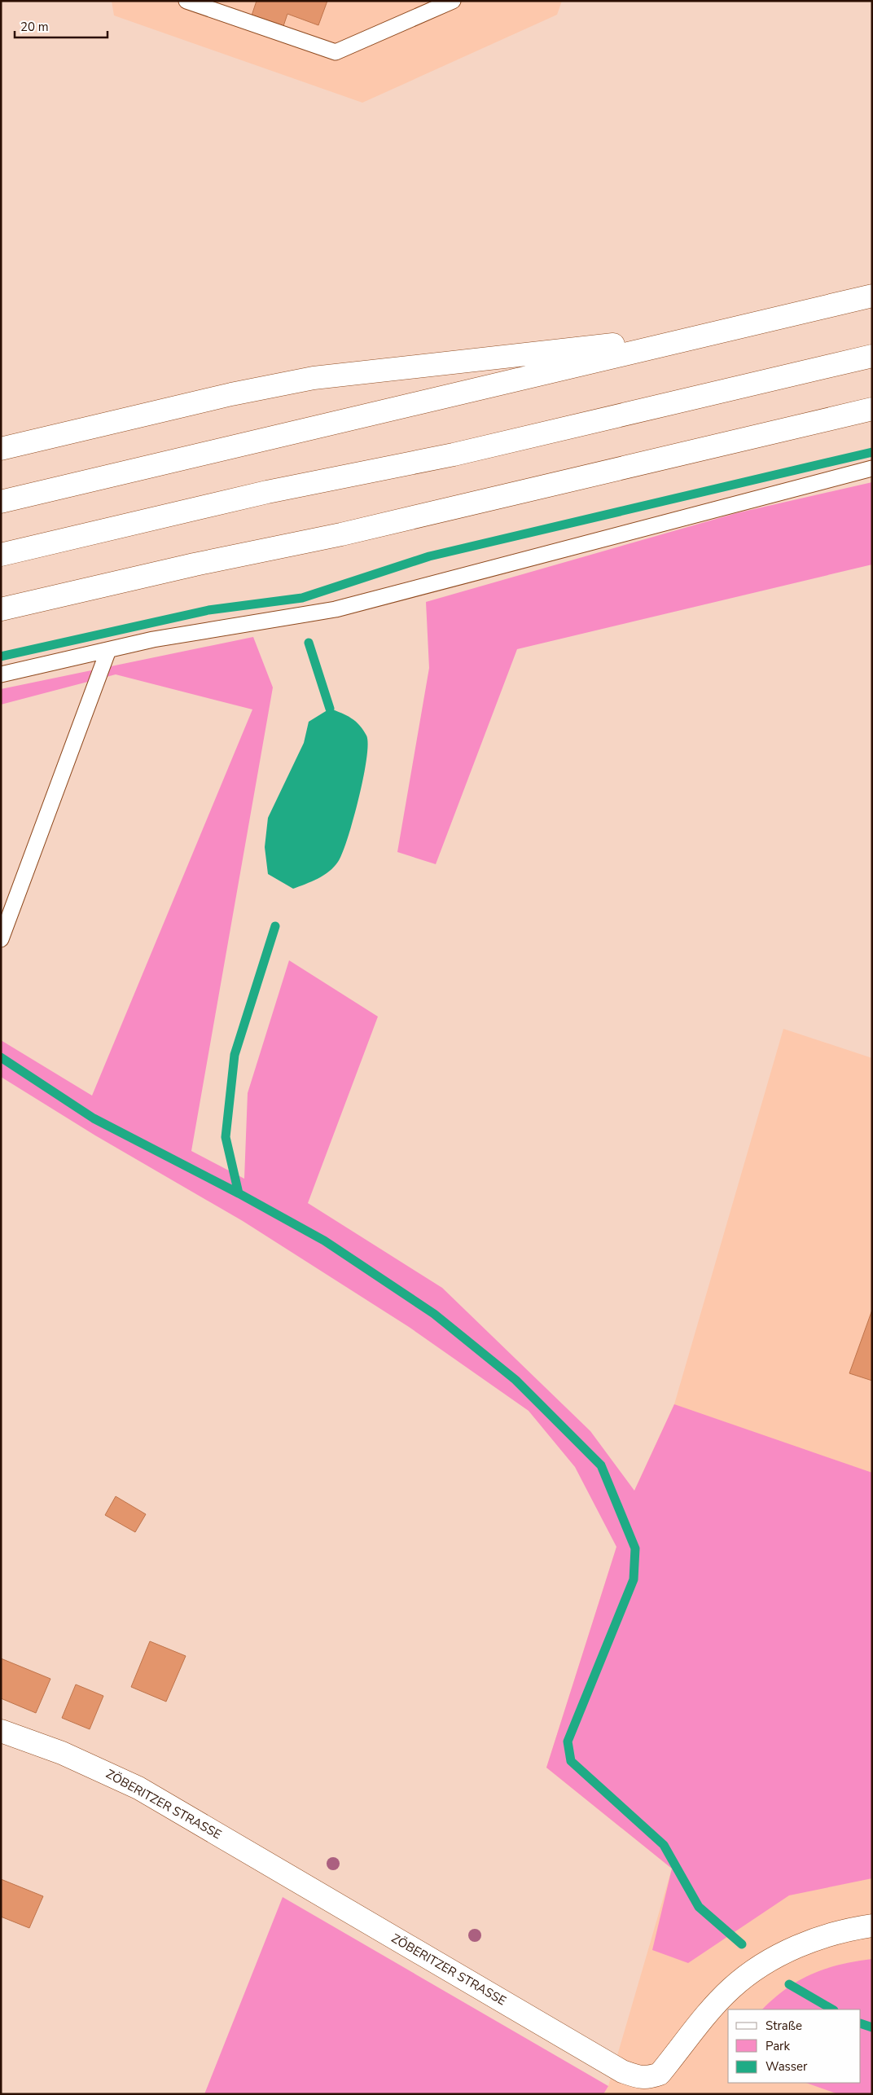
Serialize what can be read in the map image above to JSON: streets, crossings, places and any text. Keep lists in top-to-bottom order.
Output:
{
  "streets": {
    "main road": ["ZÖBERITZER STRASSE"]
  },
  "legend": ["Straße", "Park", "Wasser"],
  "scale_bar": "20 m"
}
